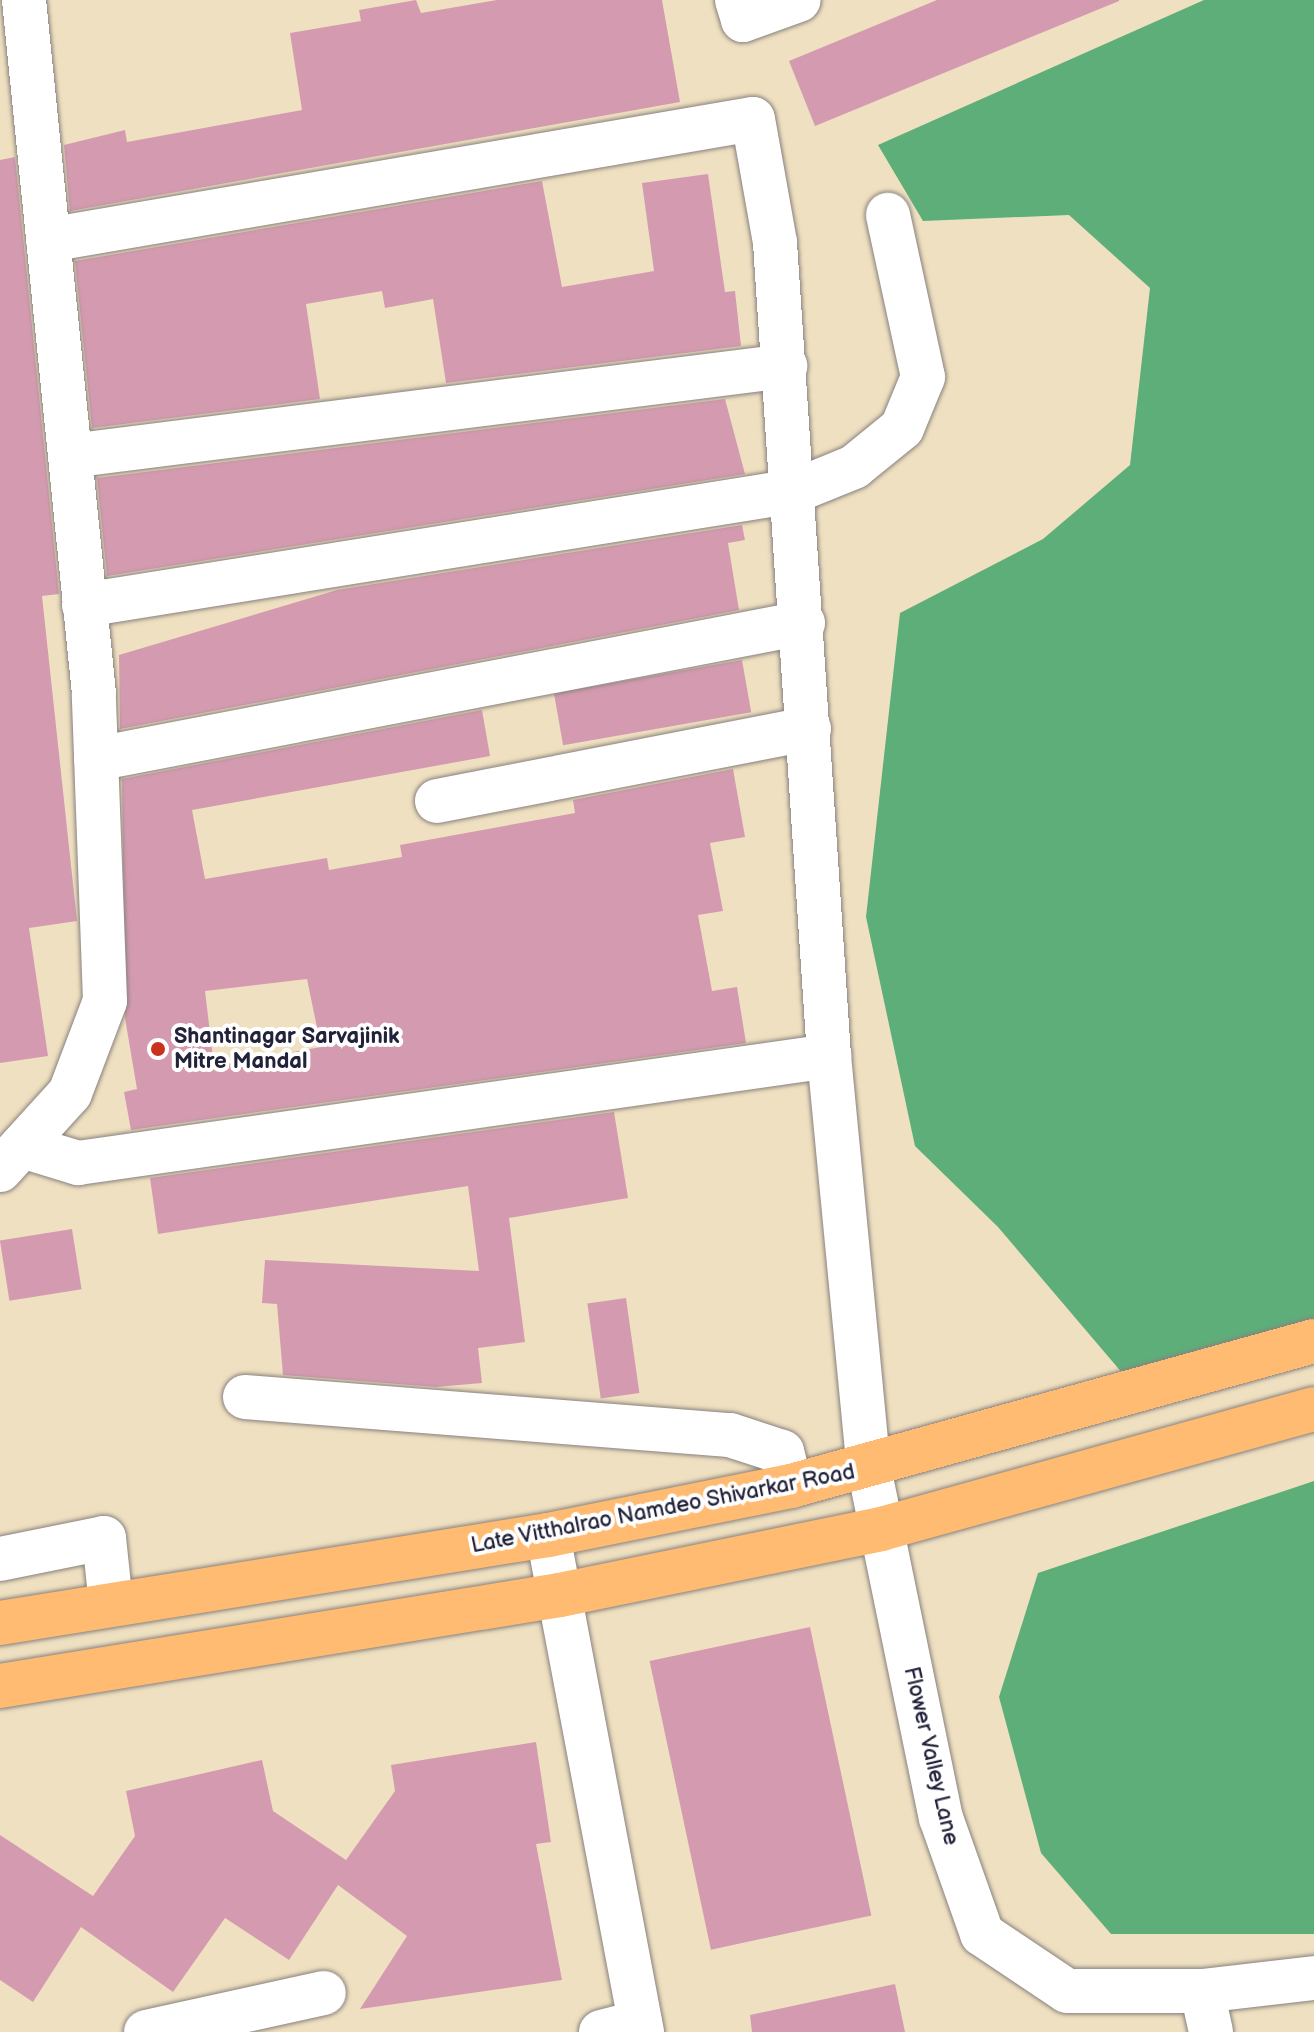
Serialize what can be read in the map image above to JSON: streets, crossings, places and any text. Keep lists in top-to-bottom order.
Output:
{
  "streets": {
    "main road": ["Late Vitthalrao Namdeo Shivarkar Road"],
    "street": ["Flower Valley Lane"]
  },
  "crossings": [
    ["Late Vitthalrao Namdeo Shivarkar Road", "Flower Valley Lane"]
  ],
  "places": ["Shantinagar Sarvajinik Mitre Mandal"]
}
